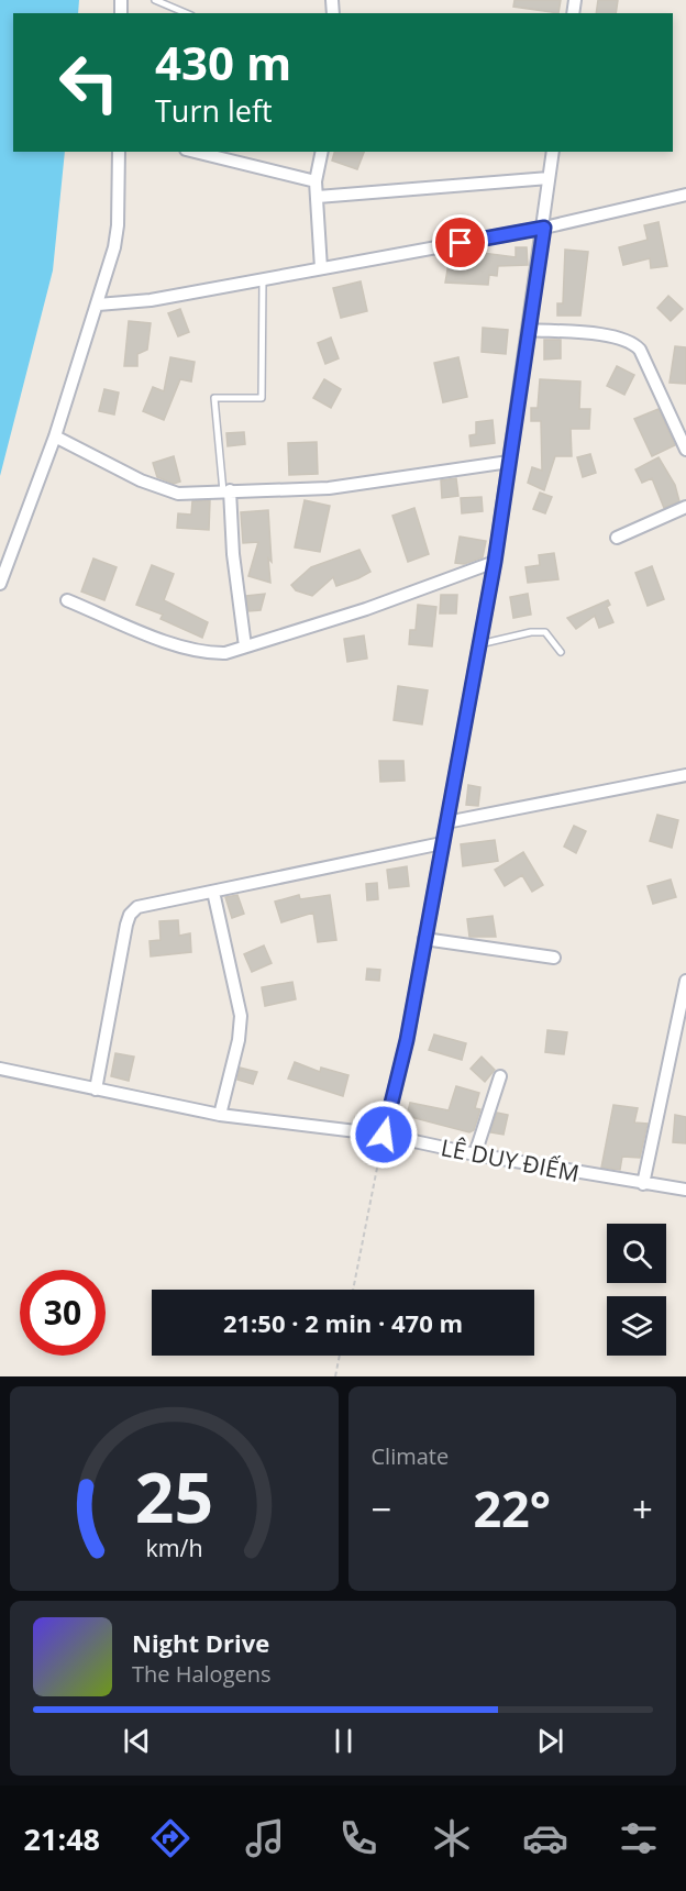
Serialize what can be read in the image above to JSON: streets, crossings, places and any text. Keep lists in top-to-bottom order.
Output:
{
  "streets": {
    "street": ["LÊ DUY ĐIẾM"]
  },
  "page": {
    "turn": ["430 m", "Turn left"],
    "limit": "30",
    "trip": "21:50 · 2 min · 470 m",
    "tile": "Climate",
    "heat": ["−", "22°", "+"],
    "song": ["Night Drive", "The Halogens"],
    "tabs": "21:48",
    "gauge": ["25", "km/h"]
  }
}
